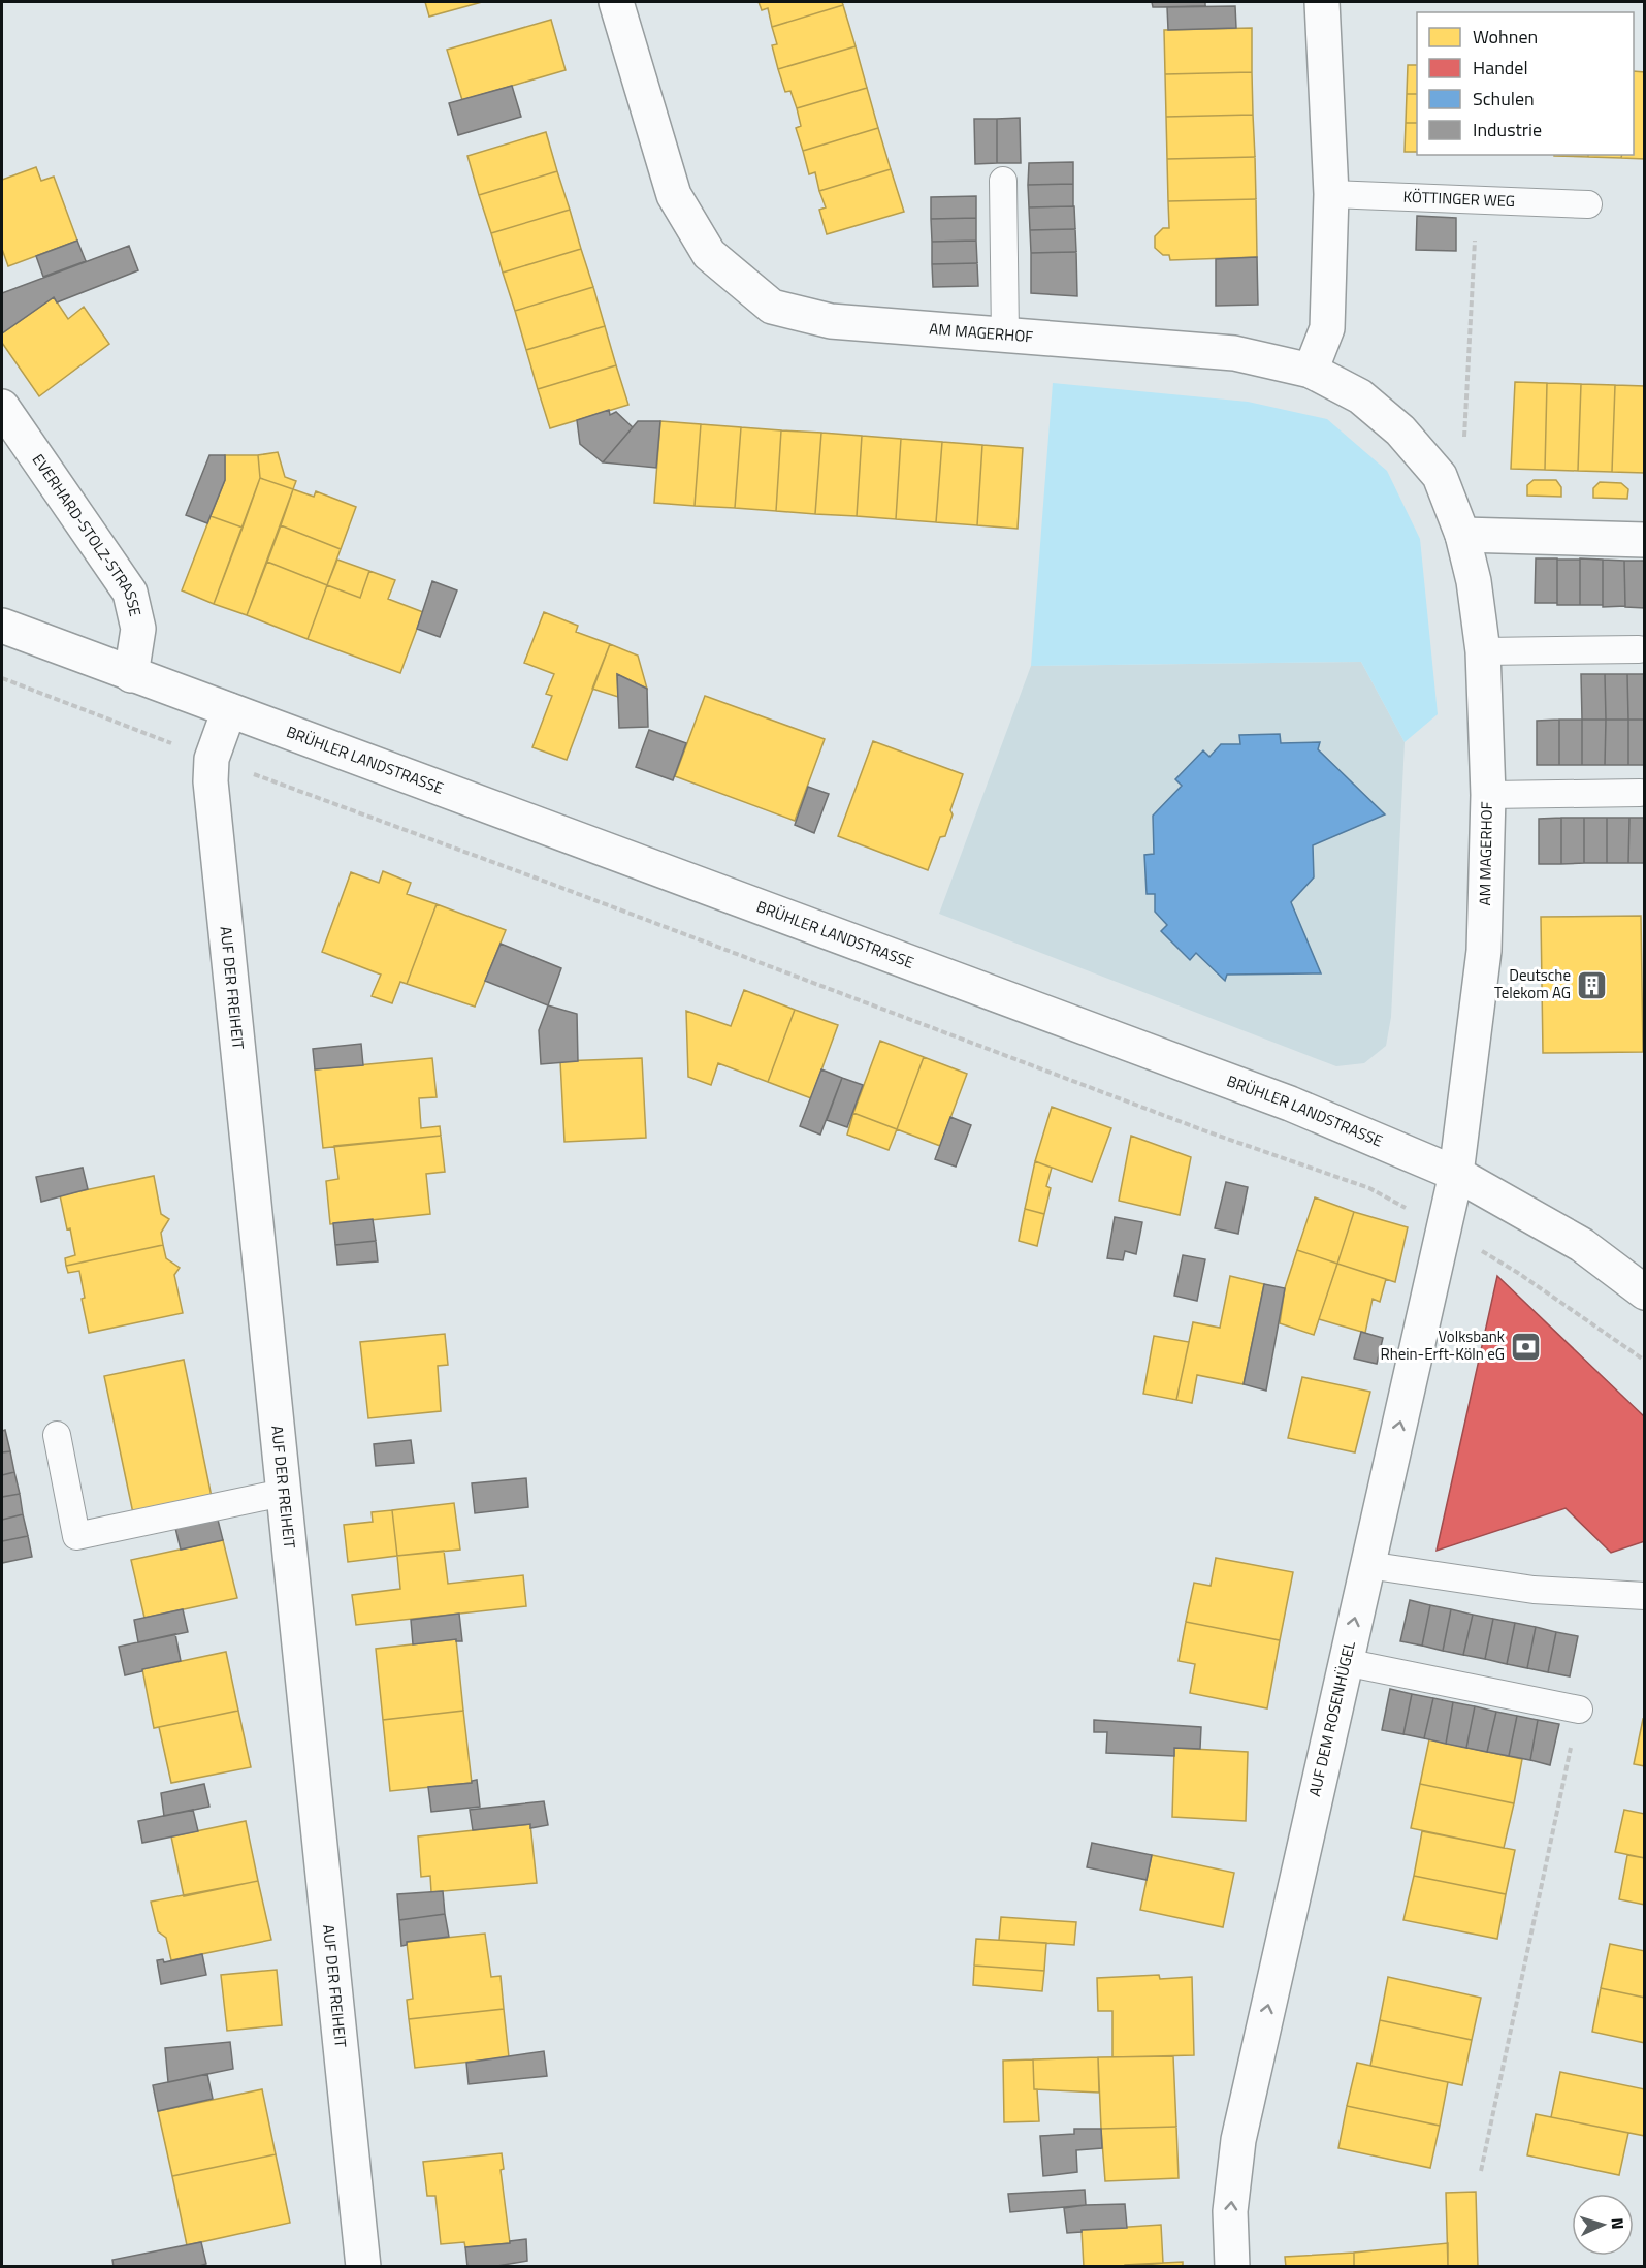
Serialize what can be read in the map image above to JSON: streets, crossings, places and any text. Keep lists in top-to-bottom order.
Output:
{
  "streets": {
    "street": [
      "AM MAGERHOF",
      "EVERHARD-STOLZ-STRASSE",
      "BRÜHLER LANDSTRASSE",
      "AUF DER FREIHEIT",
      "AUF DEM ROSENHÜGEL"
    ],
    "lane": ["KÖTTINGER WEG"]
  },
  "crossings": [
    ["AM MAGERHOF", "BRÜHLER LANDSTRASSE"],
    ["AM MAGERHOF", "AUF DEM ROSENHÜGEL"],
    ["EVERHARD-STOLZ-STRASSE", "BRÜHLER LANDSTRASSE"],
    ["BRÜHLER LANDSTRASSE", "AUF DER FREIHEIT"],
    ["BRÜHLER LANDSTRASSE", "AUF DEM ROSENHÜGEL"]
  ],
  "one_way": ["AUF DEM ROSENHÜGEL"],
  "places": {
    "building": ["Deutsche Telekom AG"],
    "bank": ["Volksbank Rhein-Erft-Köln eG"]
  },
  "legend": [
    "Wohnen",
    "Handel",
    "Schulen",
    "Industrie"
  ],
  "north": "right"
}
